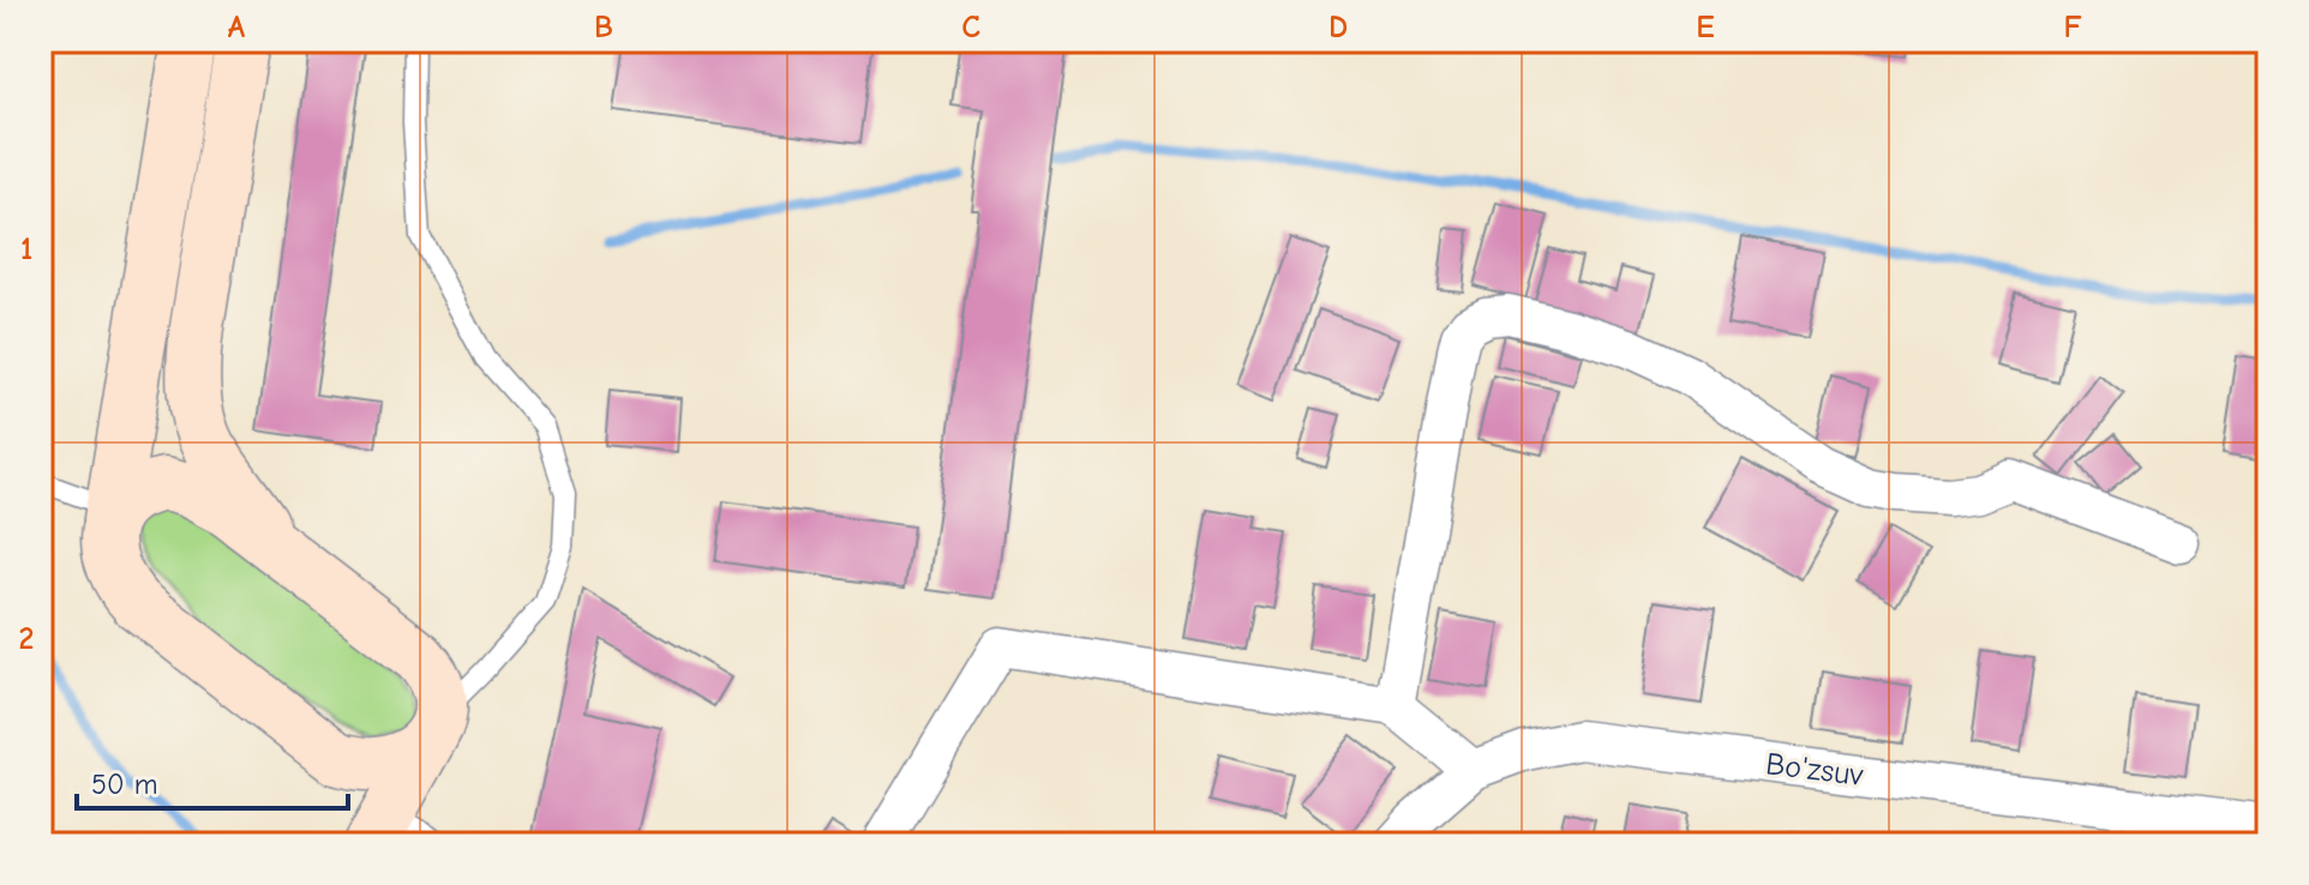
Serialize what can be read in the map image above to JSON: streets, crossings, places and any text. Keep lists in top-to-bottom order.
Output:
{
  "streets": {
    "street": ["Bo'zsuv"]
  },
  "scale_bar": "50 m",
  "grid": {
    "columns": [
      "A",
      "B",
      "C",
      "D",
      "E",
      "F"
    ],
    "rows": ["1", "2"]
  }
}
